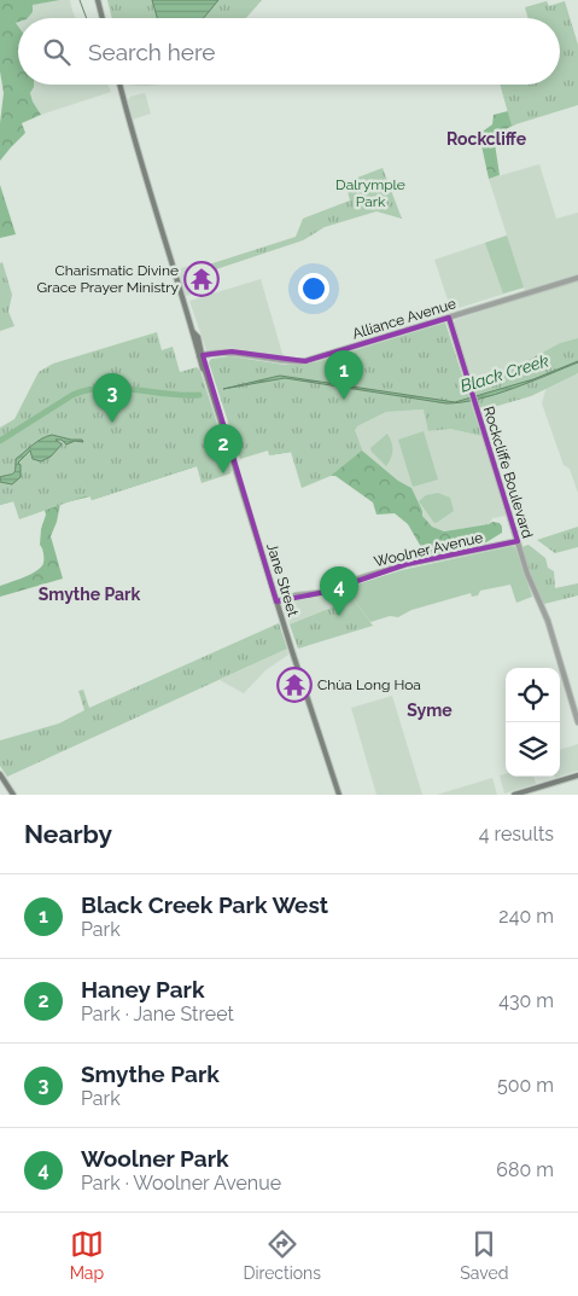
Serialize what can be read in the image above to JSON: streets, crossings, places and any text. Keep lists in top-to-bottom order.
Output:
{
  "streets": {
    "main road": ["Jane Street"],
    "street": ["Alliance Avenue", "Rockcliffe Boulevard", "Woolner Avenue"]
  },
  "crossings": [
    ["Alliance Avenue", "Rockcliffe Boulevard"],
    ["Alliance Avenue", "Jane Street"],
    ["Rockcliffe Boulevard", "Woolner Avenue"],
    ["Woolner Avenue", "Jane Street"]
  ],
  "districts": ["Rockcliffe", "Smythe Park", "Syme"],
  "water": ["Black Creek"],
  "parks": ["Dalrymple Park"],
  "places": {
    "temple": ["Charismatic Divine Grace Prayer Ministry", "Chùa Long Hoa"]
  },
  "page": {
    "search": "Search here",
    "pins": [
      "1",
      "3",
      "2",
      "4"
    ],
    "heading": ["Nearby", "4 results"],
    "list": [
      {
        "mark": "1",
        "name": "Black Creek Park West",
        "note": "Park",
        "value": "240 m"
      },
      {
        "mark": "2",
        "name": "Haney Park",
        "note": "Park · Jane Street",
        "value": "430 m"
      },
      {
        "mark": "3",
        "name": "Smythe Park",
        "note": "Park",
        "value": "500 m"
      },
      {
        "mark": "4",
        "name": "Woolner Park",
        "note": "Park · Woolner Avenue",
        "value": "680 m"
      }
    ],
    "nav": ["Map", "Directions", "Saved"]
  }
}
